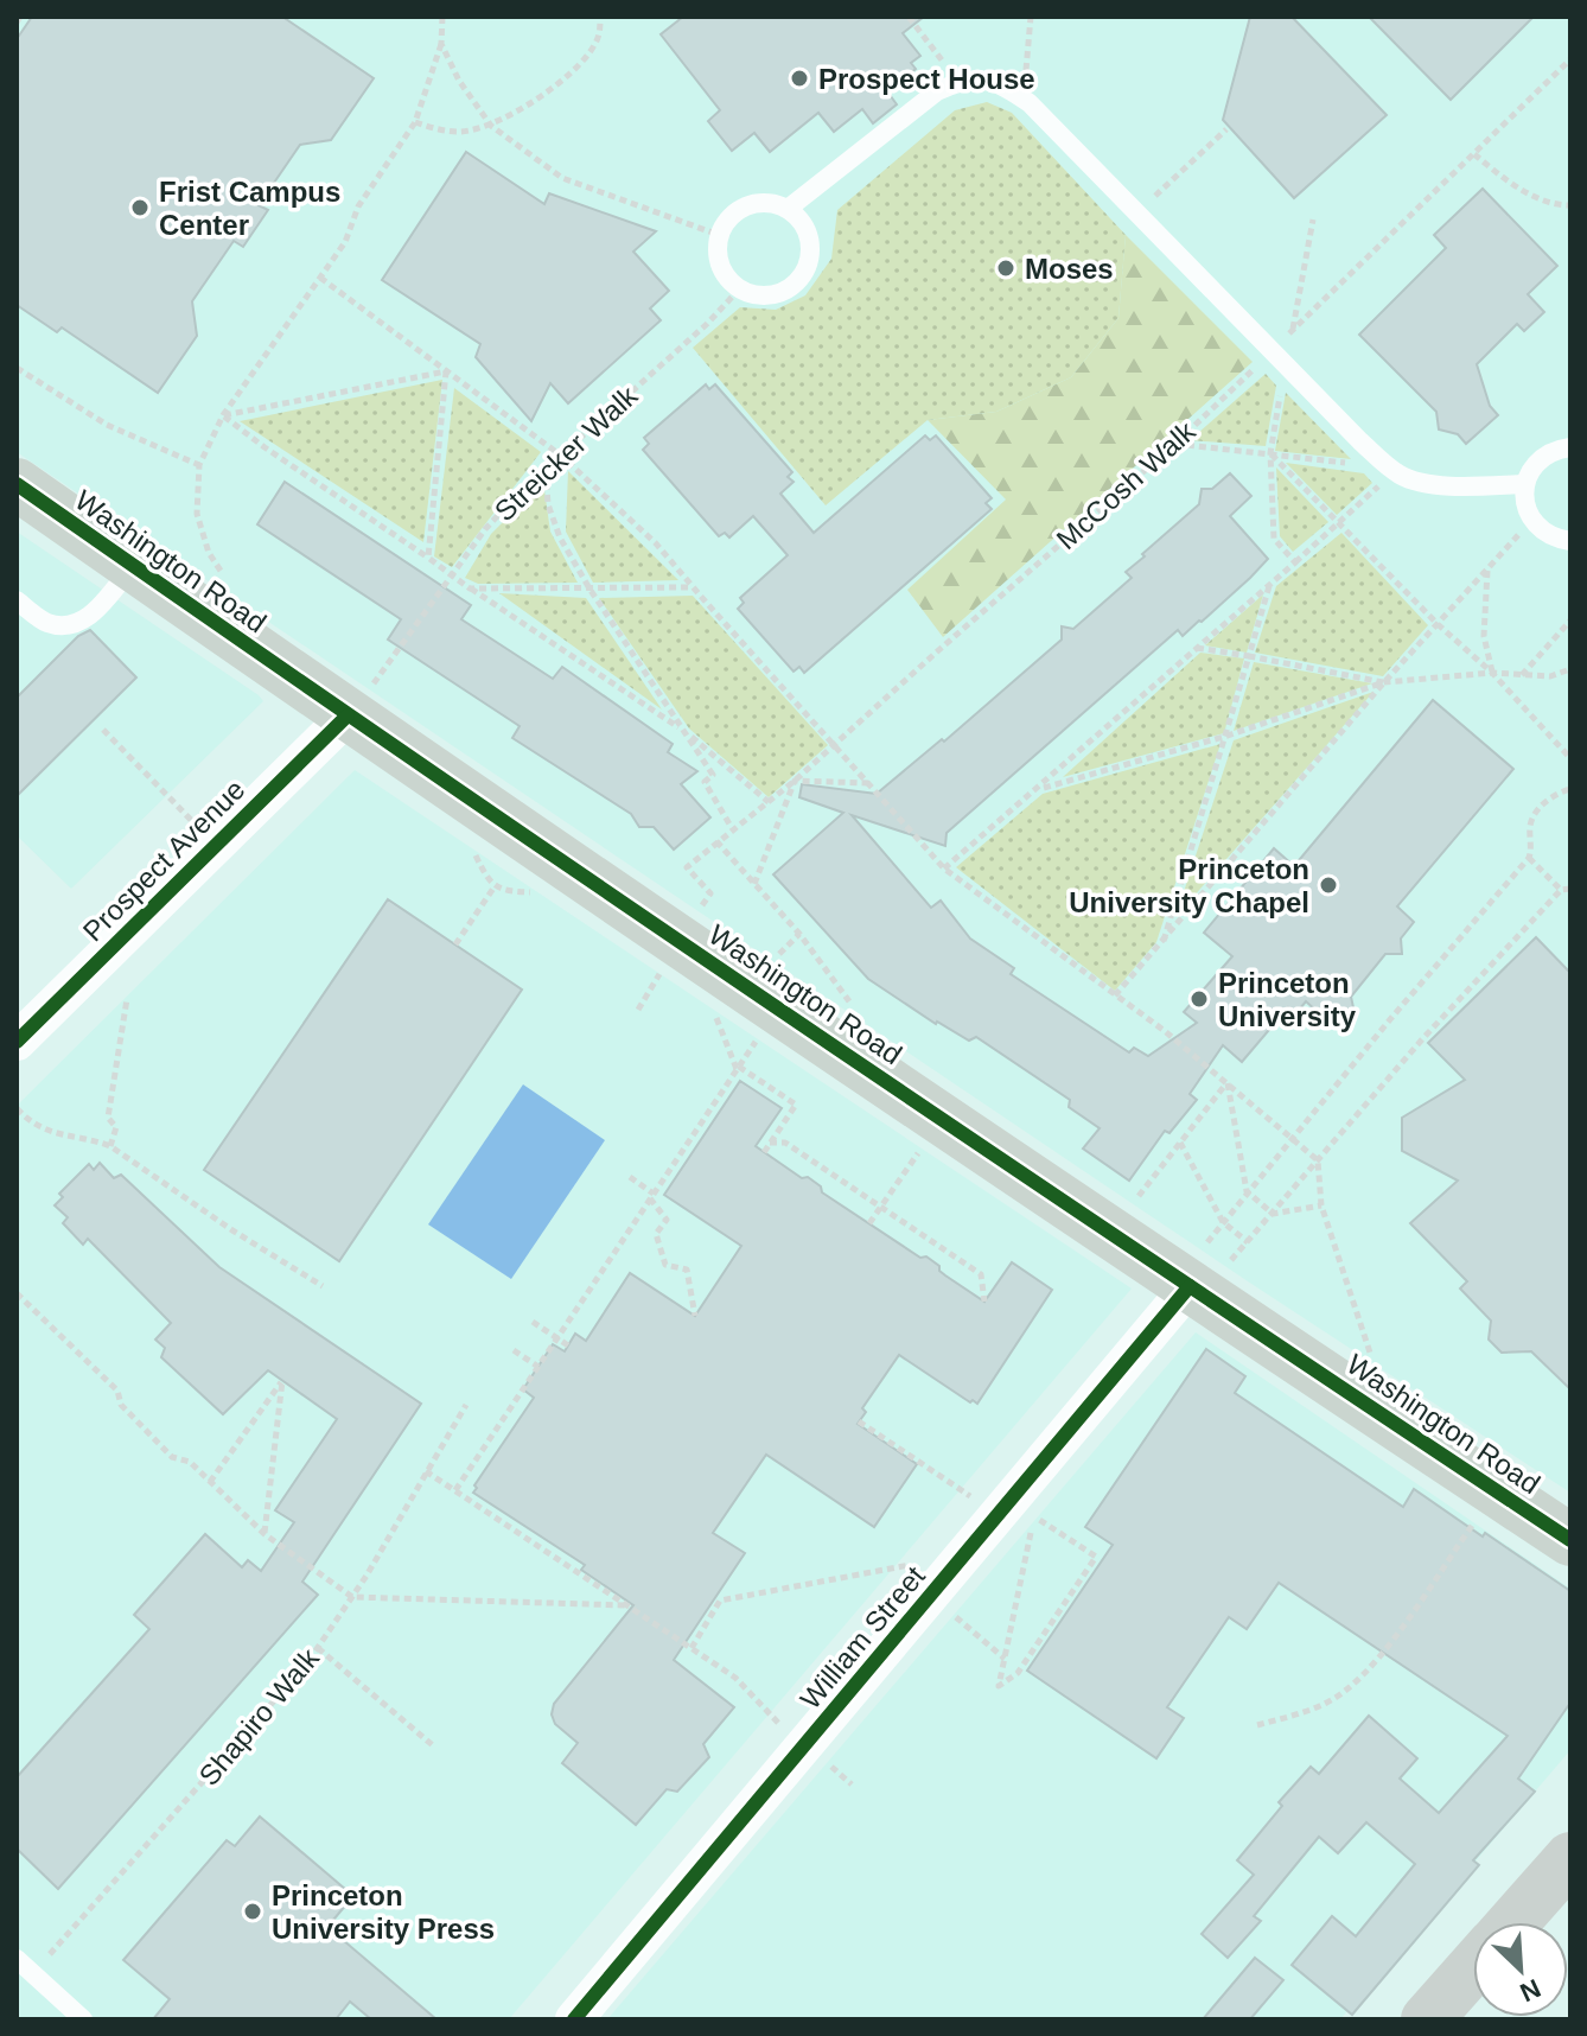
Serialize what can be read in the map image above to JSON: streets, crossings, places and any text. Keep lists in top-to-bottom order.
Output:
{
  "streets": {
    "main road": ["Washington Road"],
    "street": ["Prospect Avenue", "William Street"],
    "path": ["Streicker Walk", "McCosh Walk", "Shapiro Walk"]
  },
  "crossings": [
    ["Streicker Walk", "Washington Road"],
    ["Streicker Walk", "Prospect Avenue"],
    ["Washington Road", "Prospect Avenue"],
    ["Washington Road", "William Street"]
  ],
  "places": [
    "Prospect House",
    "Frist Campus Center",
    "Moses",
    "Princeton University Chapel",
    "Princeton University",
    "Princeton University Press"
  ],
  "north": "bottom right"
}
